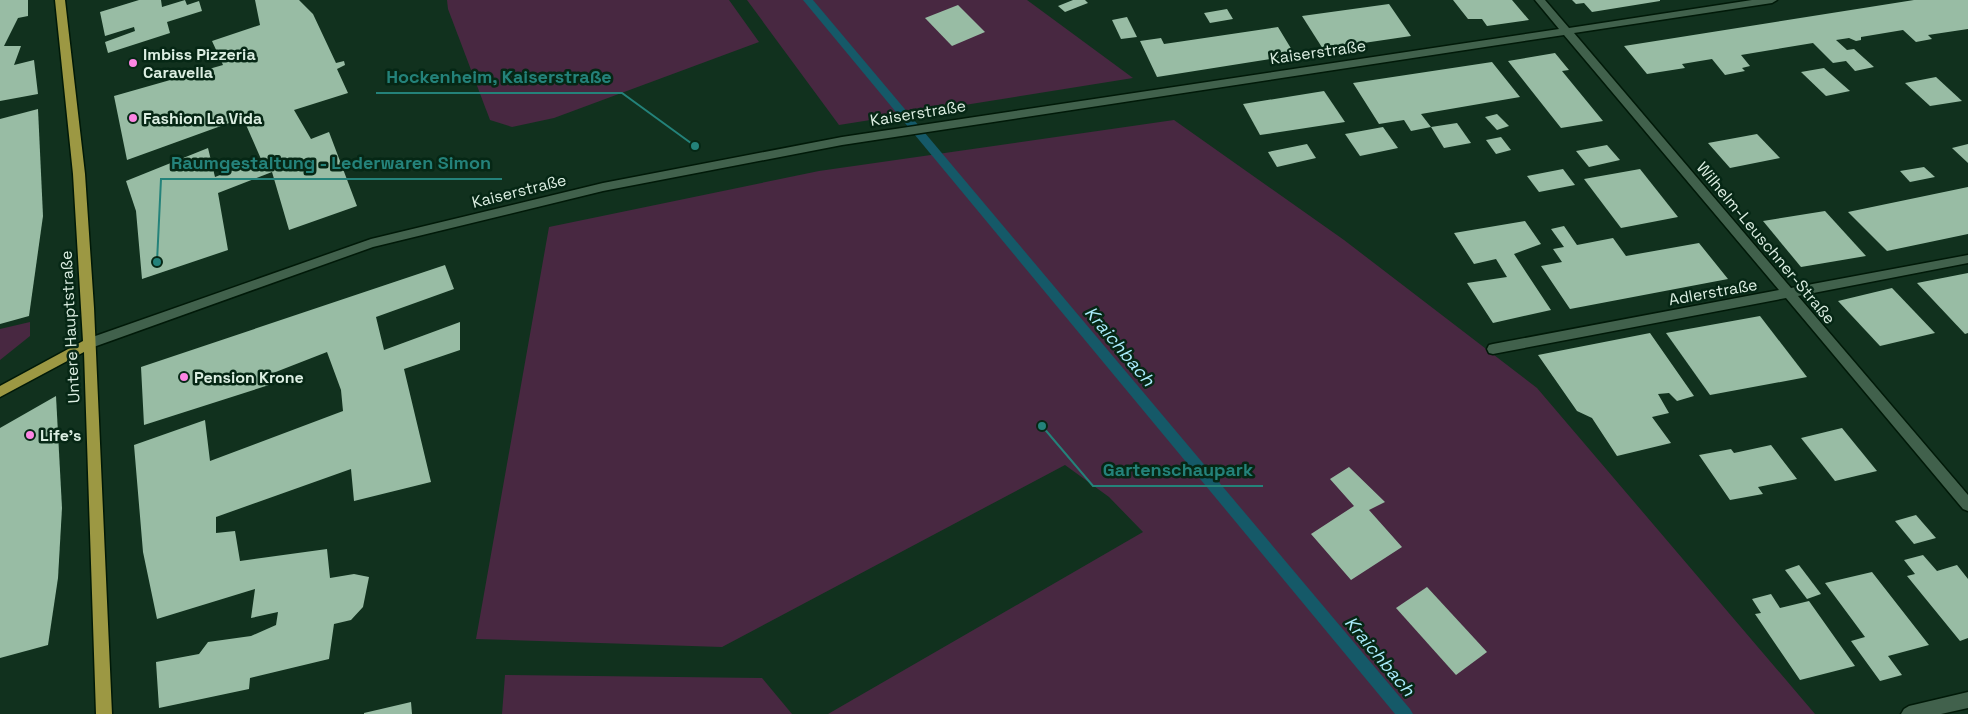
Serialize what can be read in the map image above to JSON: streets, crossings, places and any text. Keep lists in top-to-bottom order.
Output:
{
  "streets": {
    "main road": ["Untere Hauptstraße"],
    "street": ["Kaiserstraße", "Wilhelm-Leuschner-Straße", "Adlerstraße"]
  },
  "crossings": [
    ["Kaiserstraße", "Wilhelm-Leuschner-Straße"],
    ["Kaiserstraße", "Untere Hauptstraße"],
    ["Wilhelm-Leuschner-Straße", "Adlerstraße"]
  ],
  "water": ["Kraichbach"],
  "places": [
    "Imbiss Pizzeria Caravella",
    "Fashion La Vida",
    "Hockenheim, Kaiserstraße",
    "Raumgestaltung - Lederwaren Simon",
    "Pension Krone",
    "Gartenschaupark",
    "Life's"
  ]
}
